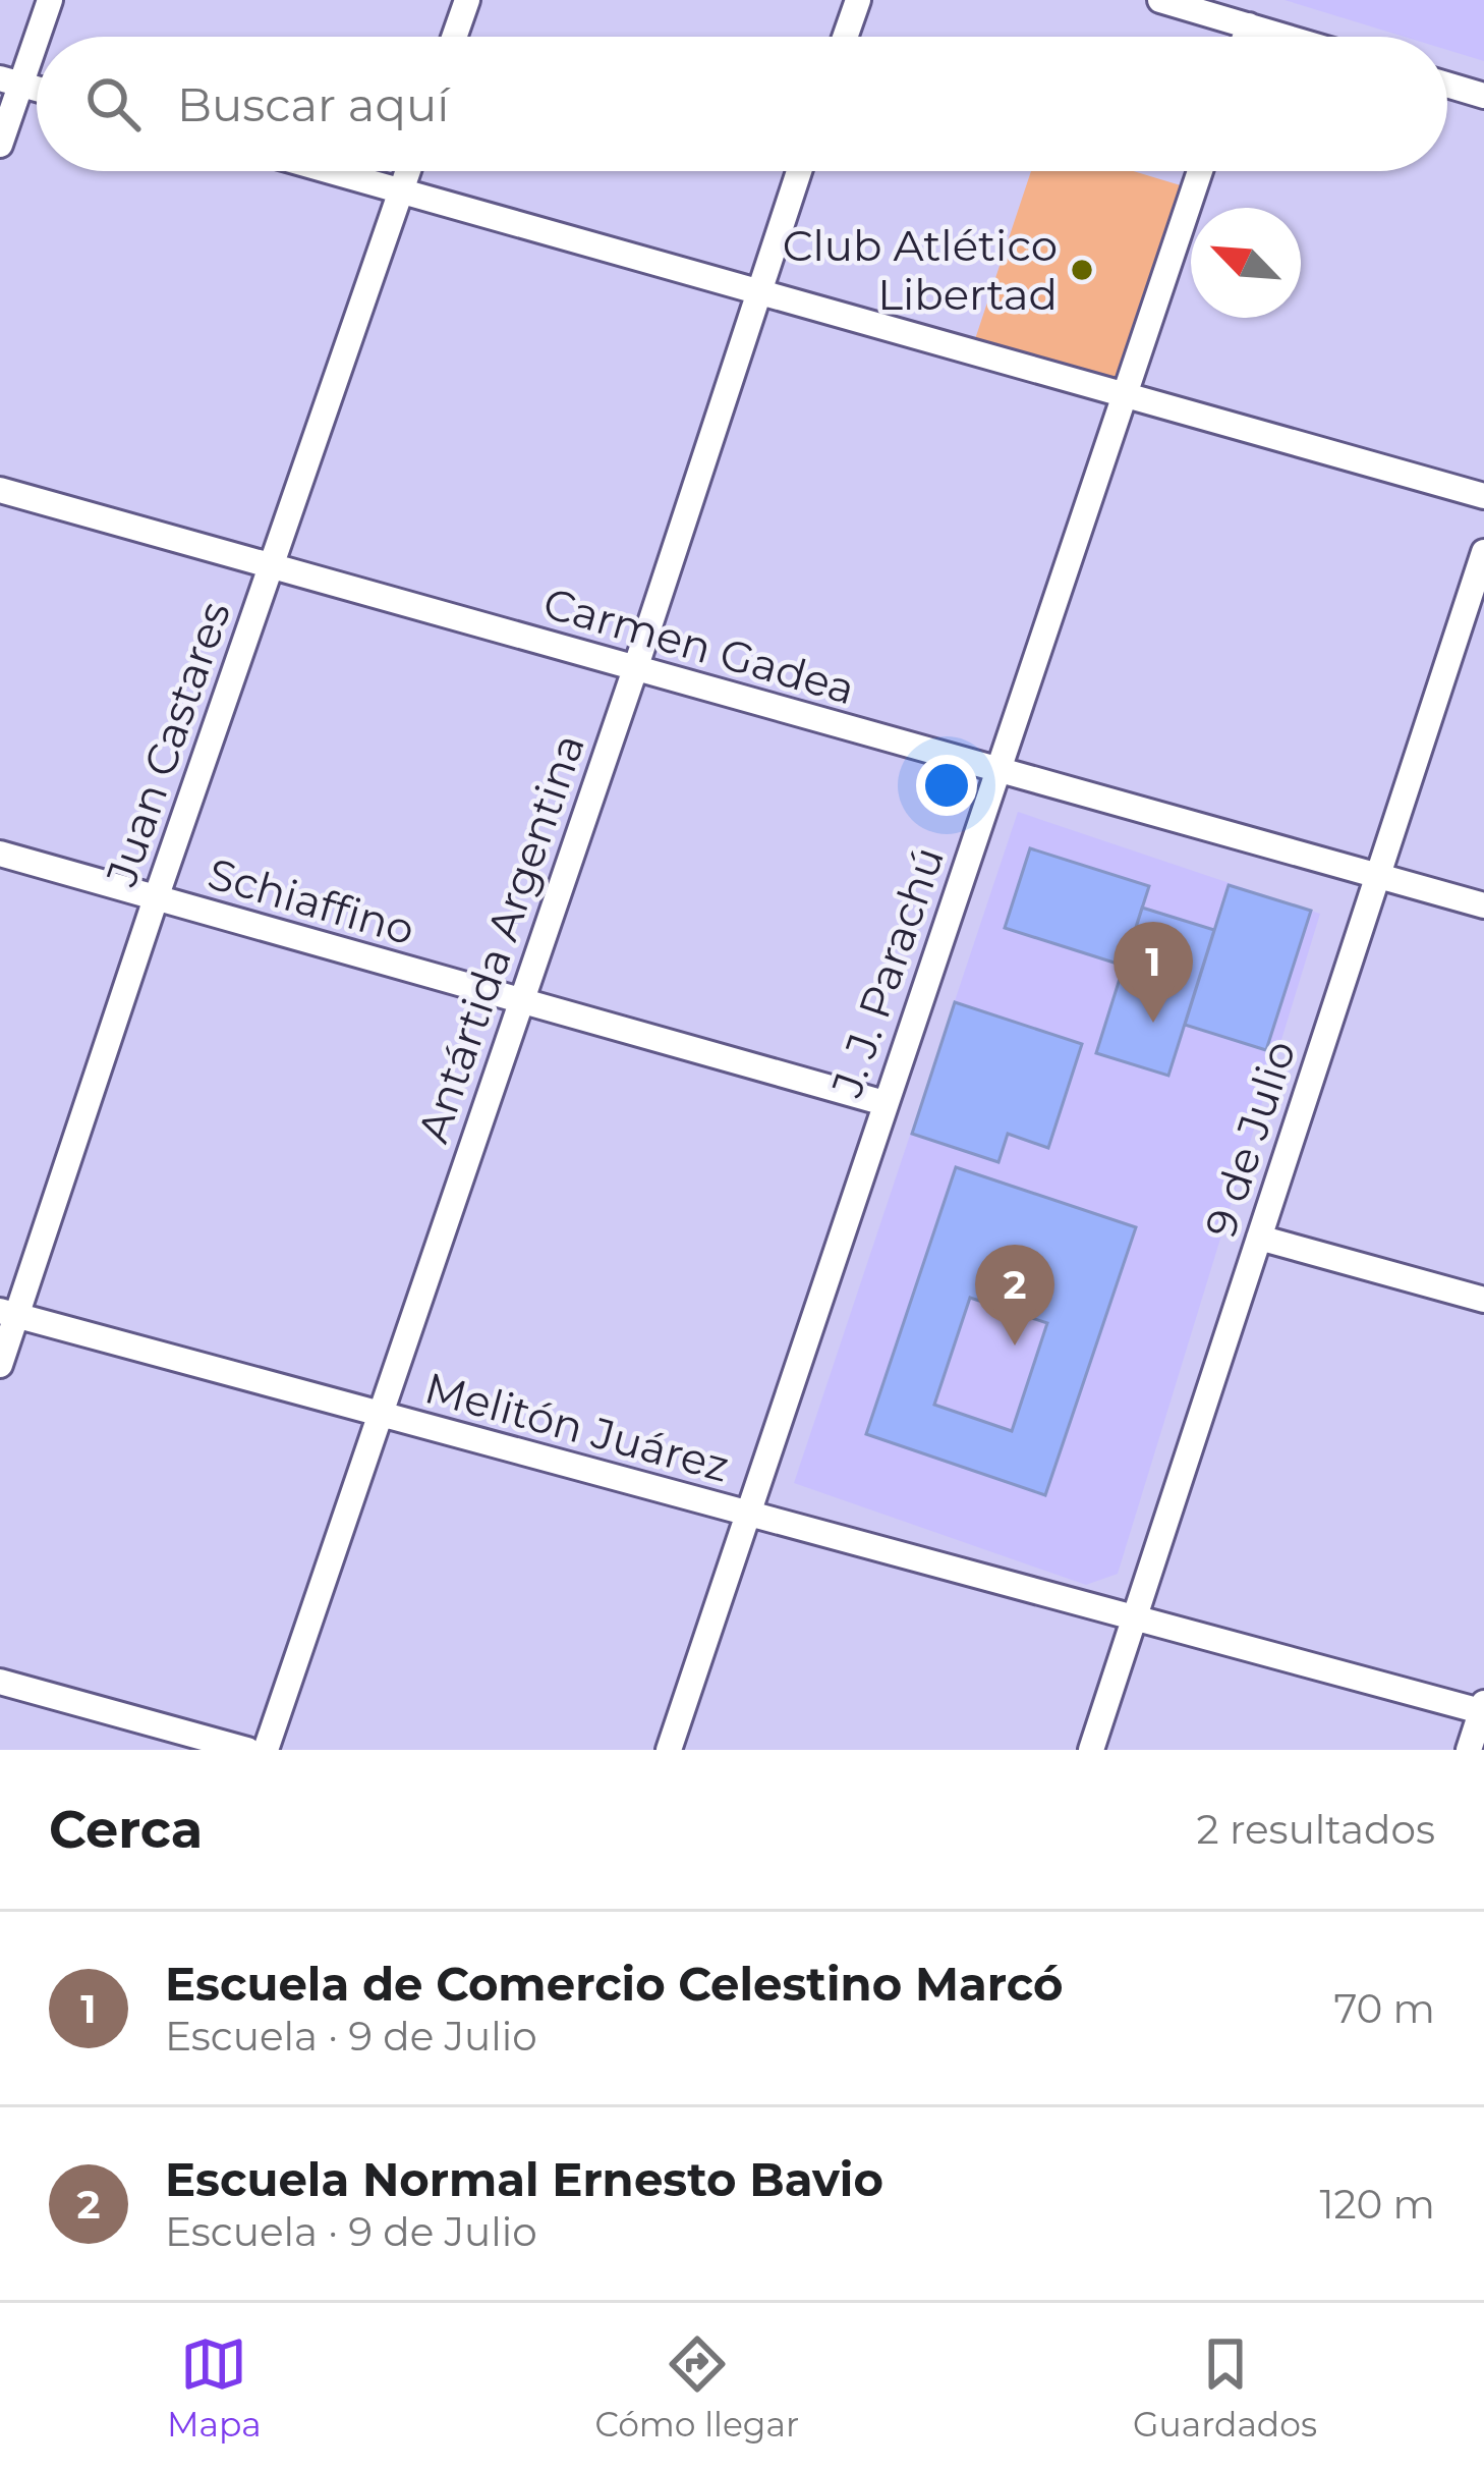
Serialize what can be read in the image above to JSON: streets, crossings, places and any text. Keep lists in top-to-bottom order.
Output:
{
  "streets": {
    "street": [
      "Carmen Gadea",
      "Juan Castares",
      "Schiaffino",
      "Antártida Argentina",
      "J. J. Parachú",
      "9 de Julio",
      "Melitón Juárez"
    ]
  },
  "crossings": [
    ["Carmen Gadea", "Juan Castares"],
    ["Carmen Gadea", "Antártida Argentina"],
    ["Carmen Gadea", "J. J. Parachú"],
    ["Carmen Gadea", "9 de Julio"],
    ["Juan Castares", "Schiaffino"],
    ["Juan Castares", "Melitón Juárez"],
    ["Schiaffino", "Antártida Argentina"],
    ["Schiaffino", "J. J. Parachú"],
    ["Antártida Argentina", "Melitón Juárez"],
    ["J. J. Parachú", "Melitón Juárez"],
    ["9 de Julio", "Melitón Juárez"]
  ],
  "places": ["Club Atlético Libertad"],
  "north": "top left",
  "page": {
    "search": "Buscar aquí",
    "pins": ["1", "2"],
    "heading": ["Cerca", "2 resultados"],
    "list": [
      {
        "mark": "1",
        "name": "Escuela de Comercio Celestino Marcó",
        "note": "Escuela · 9 de Julio",
        "value": "70 m"
      },
      {
        "mark": "2",
        "name": "Escuela Normal Ernesto Bavio",
        "note": "Escuela · 9 de Julio",
        "value": "120 m"
      }
    ],
    "nav": ["Mapa", "Cómo llegar", "Guardados"]
  }
}
